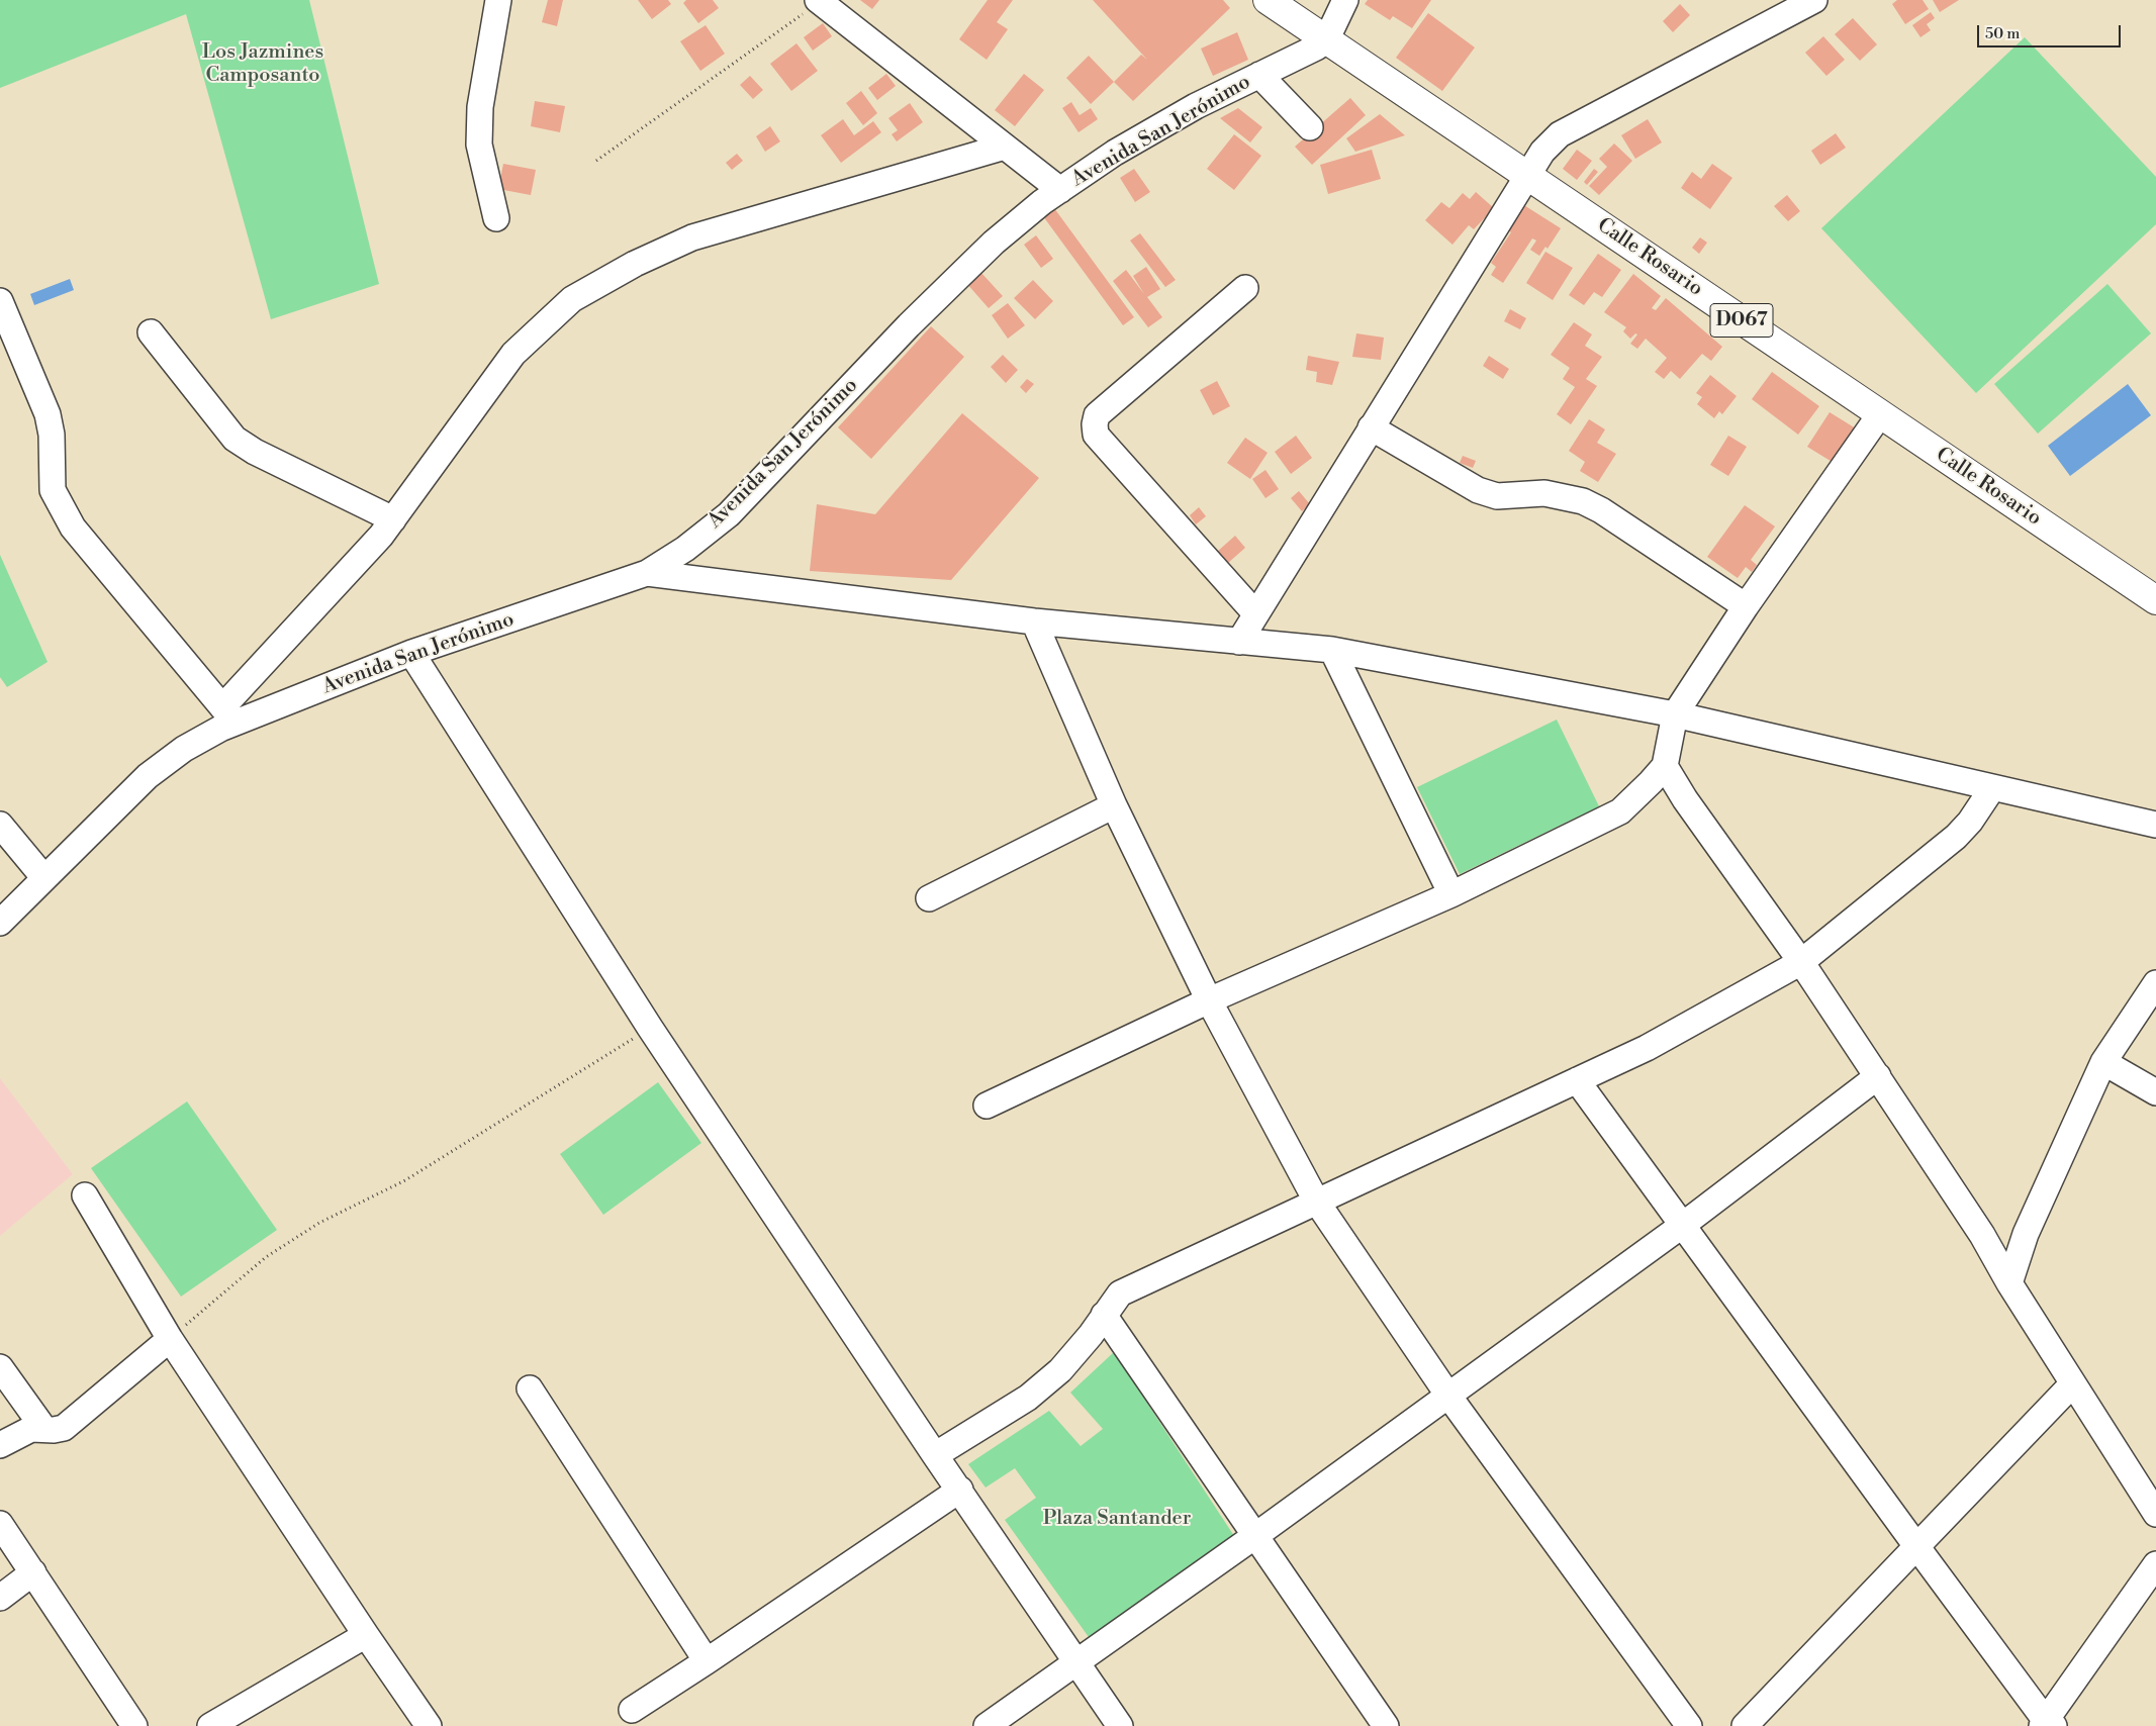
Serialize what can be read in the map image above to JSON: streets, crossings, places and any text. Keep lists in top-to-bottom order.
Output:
{
  "streets": {
    "main road": ["Calle Rosario", "D067"],
    "street": ["Avenida San Jerónimo"]
  },
  "crossings": [
    ["Avenida San Jerónimo", "Calle Rosario"]
  ],
  "parks": ["Los Jazmines Camposanto", "Plaza Santander"],
  "scale_bar": "50 m"
}
